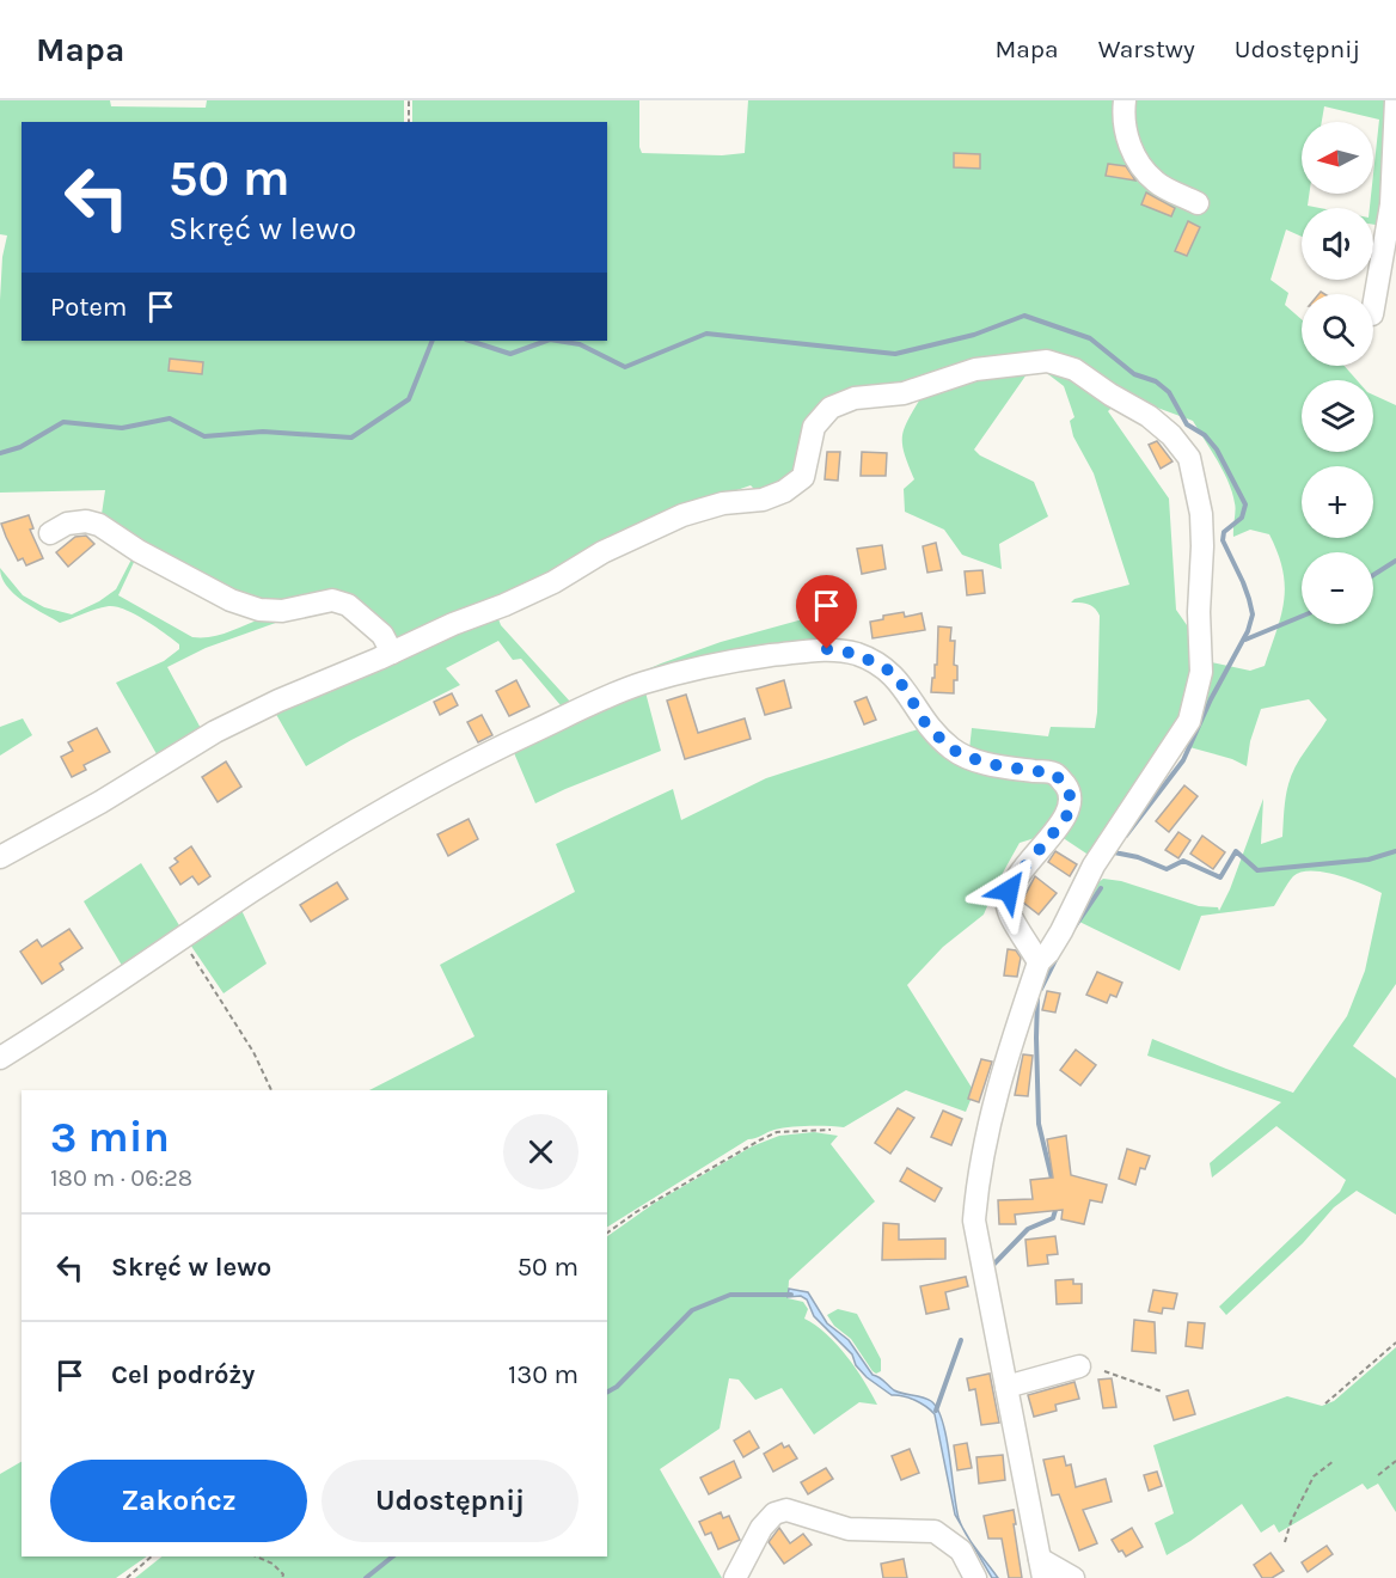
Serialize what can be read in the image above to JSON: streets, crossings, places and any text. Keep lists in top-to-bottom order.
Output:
{
  "north": "left",
  "page": {
    "header": "Mapa",
    "nav": ["Mapa", "Warstwy", "Udostępnij"],
    "map_buttons": ["+", "−"],
    "turn": ["50 m", "Skręć w lewo"],
    "then": "Potem",
    "heading": ["3 min", "180 m · 06:28"],
    "list": [
      {
        "name": "Skręć w lewo",
        "value": "50 m"
      },
      {
        "name": "Cel podróży",
        "value": "130 m"
      }
    ],
    "buttons": ["Zakończ", "Udostępnij"]
  }
}
